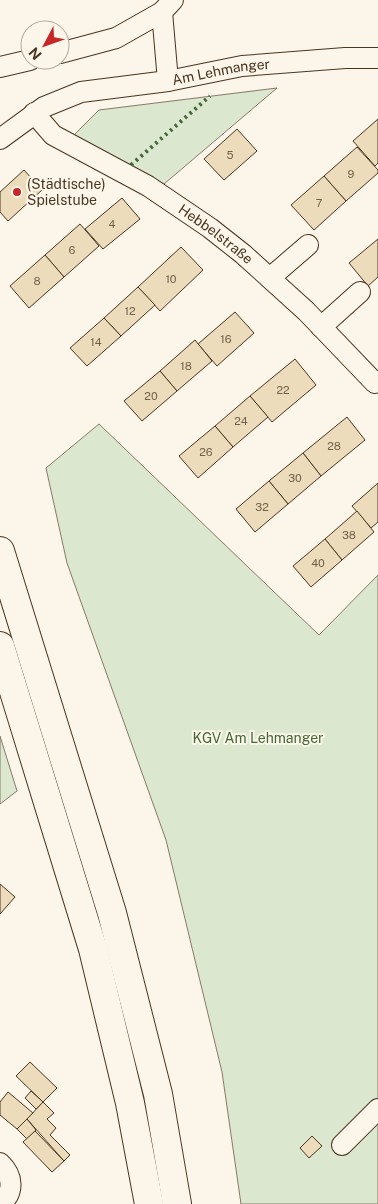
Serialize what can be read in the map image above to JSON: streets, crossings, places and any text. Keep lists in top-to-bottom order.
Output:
{
  "streets": {
    "street": ["Am Lehmanger", "Hebbelstraße"]
  },
  "crossings": [
    ["Am Lehmanger", "Hebbelstraße"]
  ],
  "parks": ["KGV Am Lehmanger"],
  "places": ["(Städtische) Spielstube"],
  "house_numbers": [
    "5",
    "9",
    "7",
    "4",
    "6",
    "10",
    "8",
    "12",
    "16",
    "14",
    "18",
    "22",
    "20",
    "24",
    "28",
    "26",
    "30",
    "32",
    "38",
    "40"
  ],
  "north": "bottom left"
}
